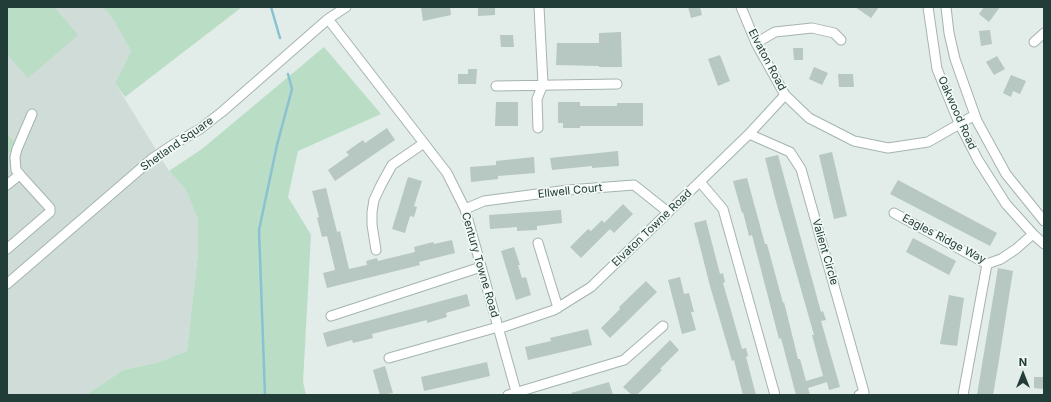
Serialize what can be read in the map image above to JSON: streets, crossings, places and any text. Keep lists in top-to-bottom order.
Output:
{
  "streets": {
    "street": [
      "Elvaton Road",
      "Oakwood Road",
      "Shetland Square",
      "Ellwell Court",
      "Elvaton Towne Road",
      "Eagles Ridge Way",
      "Valient Circle",
      "Century Towne Road"
    ]
  },
  "crossings": [
    ["Elvaton Road", "Oakwood Road"],
    ["Elvaton Road", "Elvaton Towne Road"],
    ["Oakwood Road", "Eagles Ridge Way"],
    ["Shetland Square", "Century Towne Road"],
    ["Ellwell Court", "Elvaton Towne Road"],
    ["Ellwell Court", "Century Towne Road"],
    ["Elvaton Towne Road", "Valient Circle"],
    ["Elvaton Towne Road", "Century Towne Road"]
  ],
  "north": "top"
}
